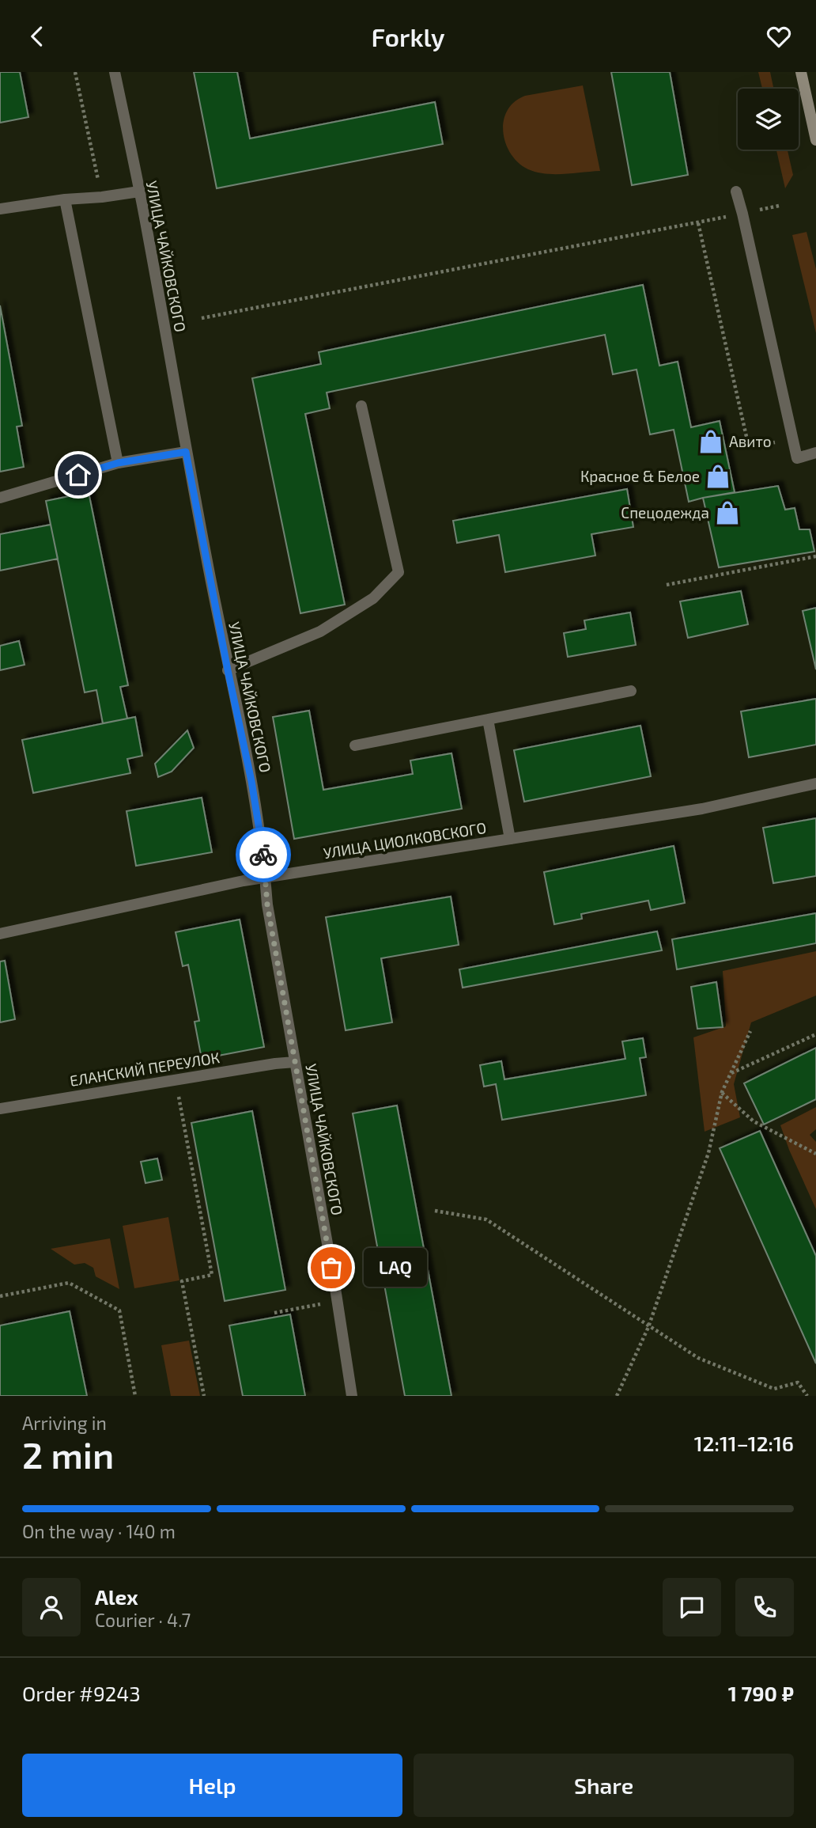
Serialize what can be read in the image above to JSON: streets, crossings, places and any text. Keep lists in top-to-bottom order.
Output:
{
  "streets": {
    "street": ["УЛИЦА ЧАЙКОВСКОГО", "УЛИЦА ЦИОЛКОВСКОГО", "ЕЛАНСКИЙ ПЕРЕУЛОК"]
  },
  "crossings": [
    ["УЛИЦА ЧАЙКОВСКОГО", "УЛИЦА ЦИОЛКОВСКОГО"],
    ["УЛИЦА ЧАЙКОВСКОГО", "ЕЛАНСКИЙ ПЕРЕУЛОК"]
  ],
  "places": {
    "shop": ["Авито", "Красное & Белое", "Спецодежда"],
    "other": ["LAQ"]
  },
  "page": {
    "header": "Forkly",
    "bubble": "LAQ",
    "heading": ["2 min", "Arriving in", "12:11–12:16"],
    "panel": [
      "Alex",
      "Courier · 4.7",
      "Order #9243",
      "1 790 ₽"
    ],
    "bar": "On the way · 140 m",
    "buttons": ["Help", "Share"]
  }
}
